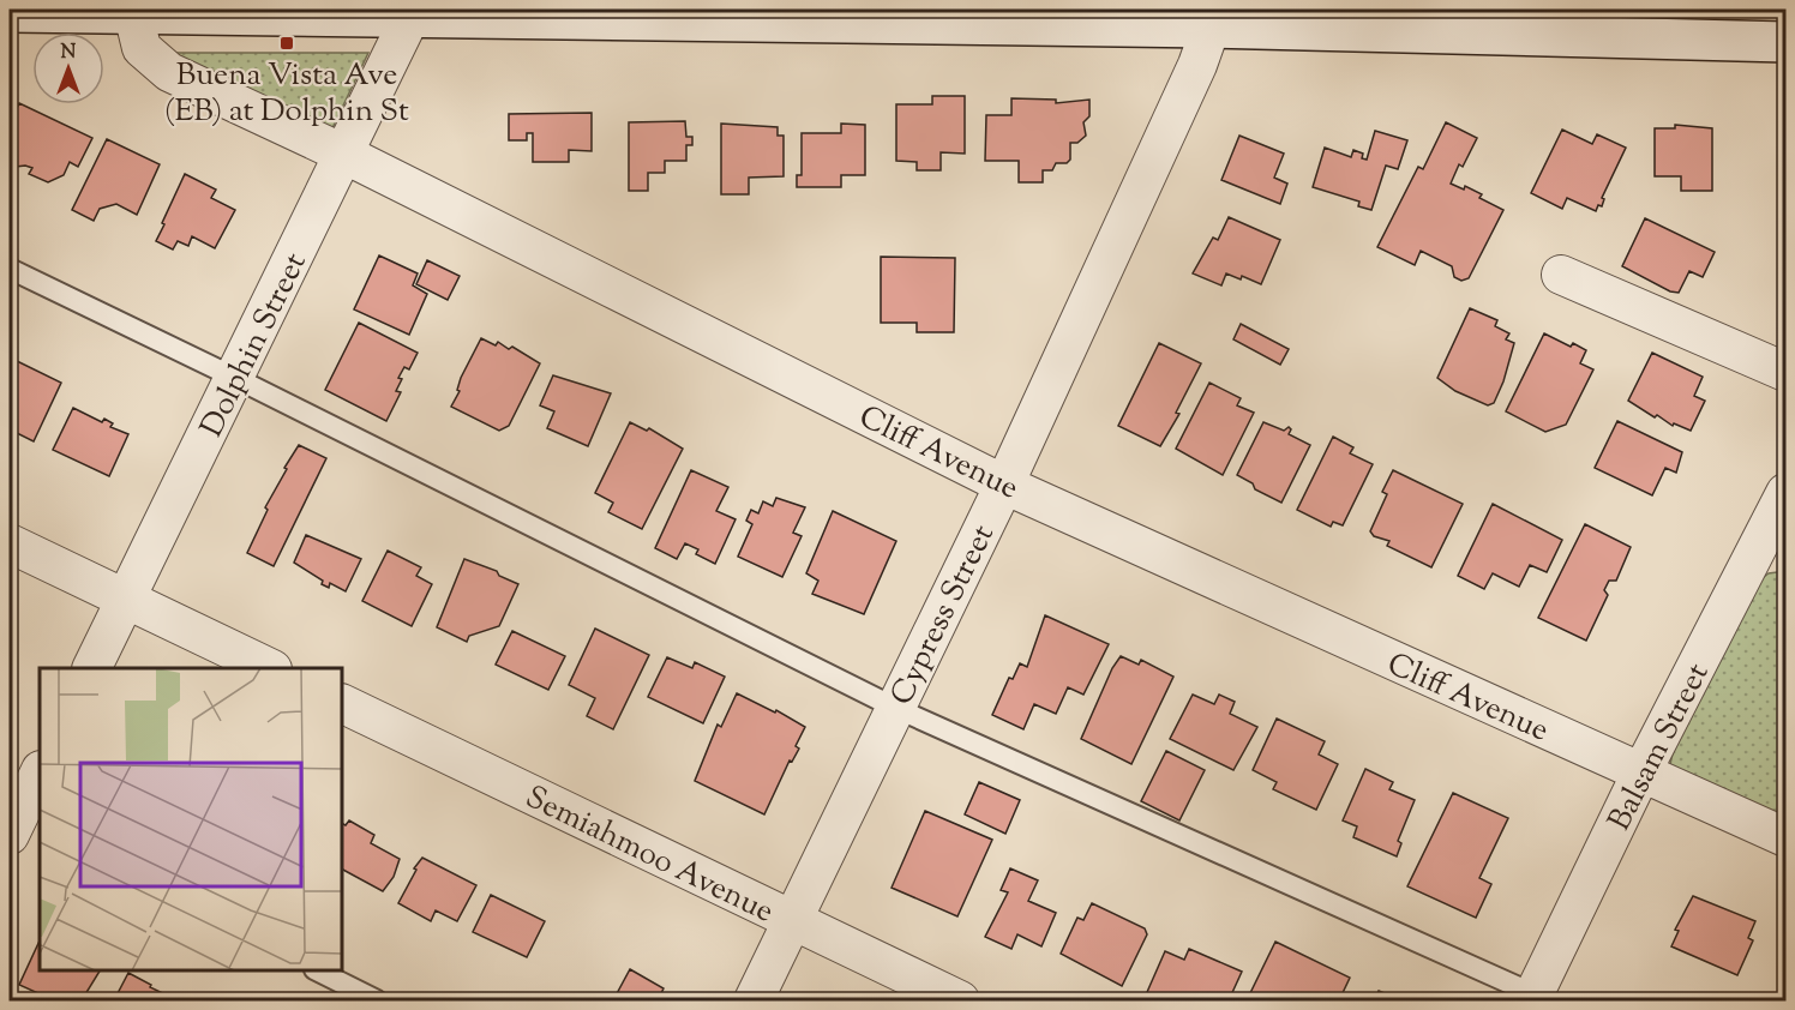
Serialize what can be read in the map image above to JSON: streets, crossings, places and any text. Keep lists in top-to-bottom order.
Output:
{
  "streets": {
    "street": [
      "Dolphin Street",
      "Cliff Avenue",
      "Cypress Street",
      "Balsam Street",
      "Semiahmoo Avenue"
    ]
  },
  "crossings": [
    ["Dolphin Street", "Cliff Avenue"],
    ["Cliff Avenue", "Cypress Street"],
    ["Cliff Avenue", "Balsam Street"],
    ["Cypress Street", "Semiahmoo Avenue"]
  ],
  "places": {
    "transit": ["Buena Vista Ave (EB) at Dolphin St"]
  },
  "north": "top"
}
